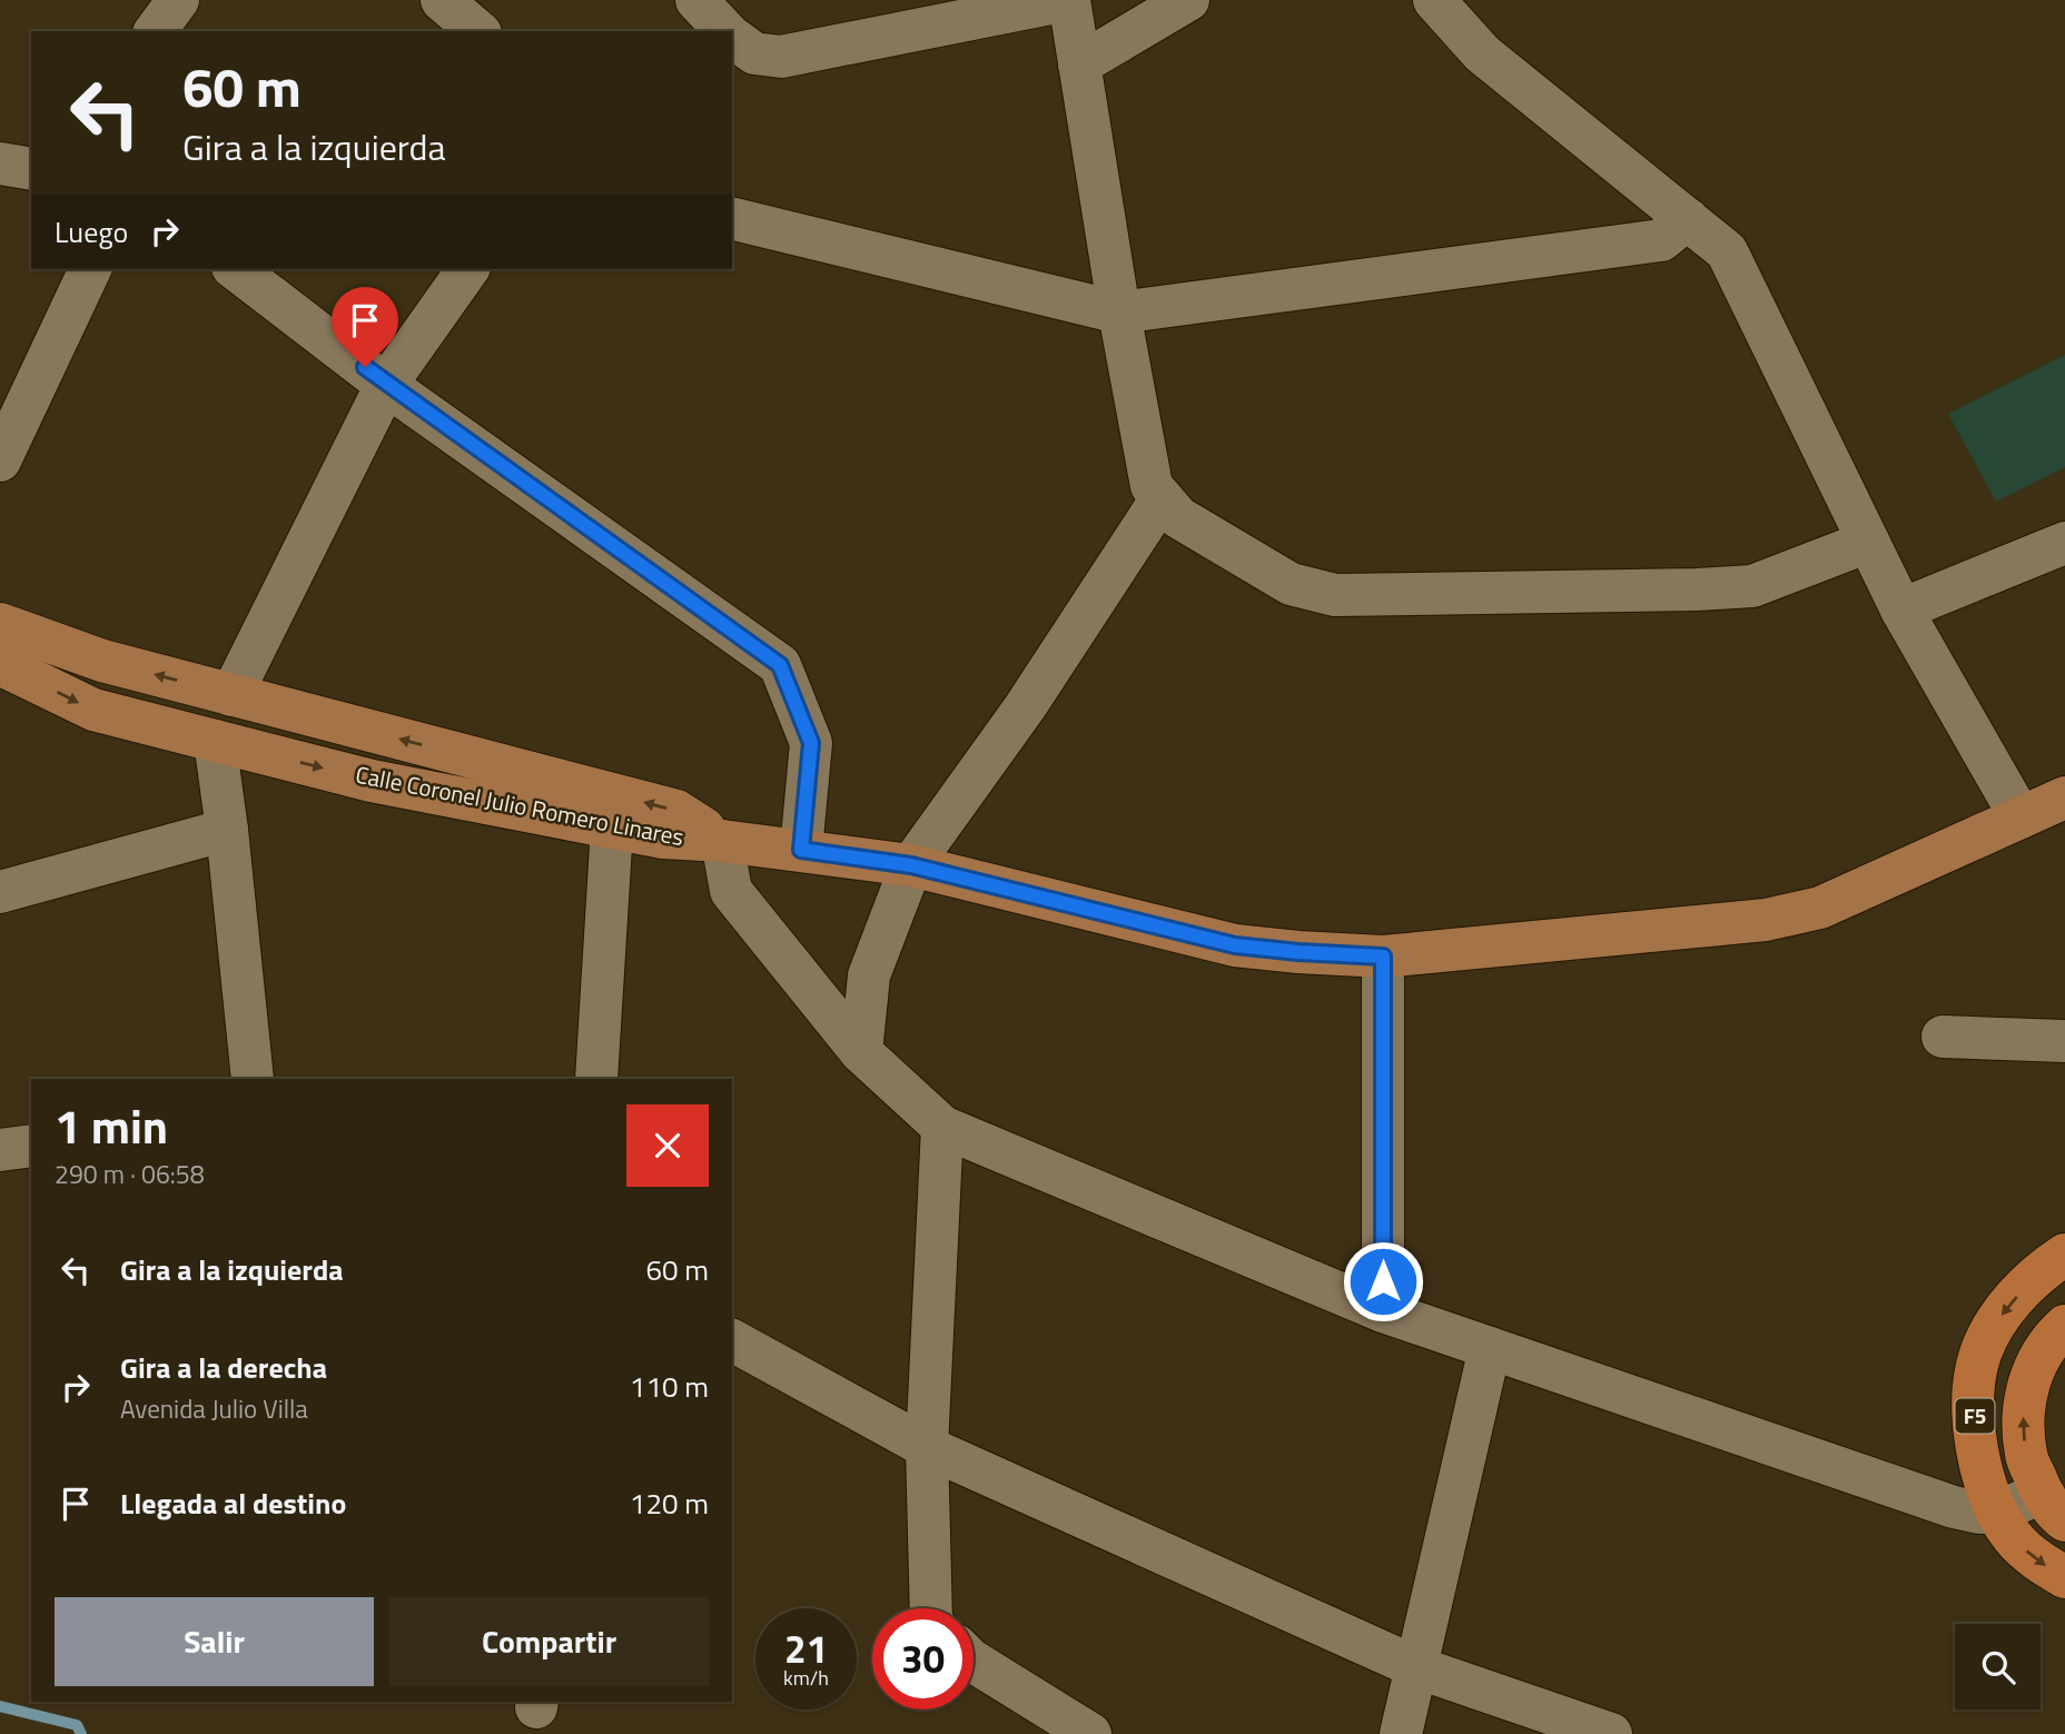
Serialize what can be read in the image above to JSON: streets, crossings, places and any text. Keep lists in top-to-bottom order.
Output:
{
  "streets": {
    "highway": ["F5"],
    "main road": ["Calle Coronel Julio Romero Linares"]
  },
  "page": {
    "turn": ["60 m", "Gira a la izquierda"],
    "then": "Luego",
    "heading": ["1 min", "290 m · 06:58"],
    "list": [
      {
        "name": "Gira a la izquierda",
        "value": "60 m"
      },
      {
        "name": "Gira a la derecha",
        "note": "Avenida Julio Villa",
        "value": "110 m"
      },
      {
        "name": "Llegada al destino",
        "value": "120 m"
      }
    ],
    "buttons": ["Salir", "Compartir"],
    "speed": "21 km/h",
    "limit": "30"
  }
}
